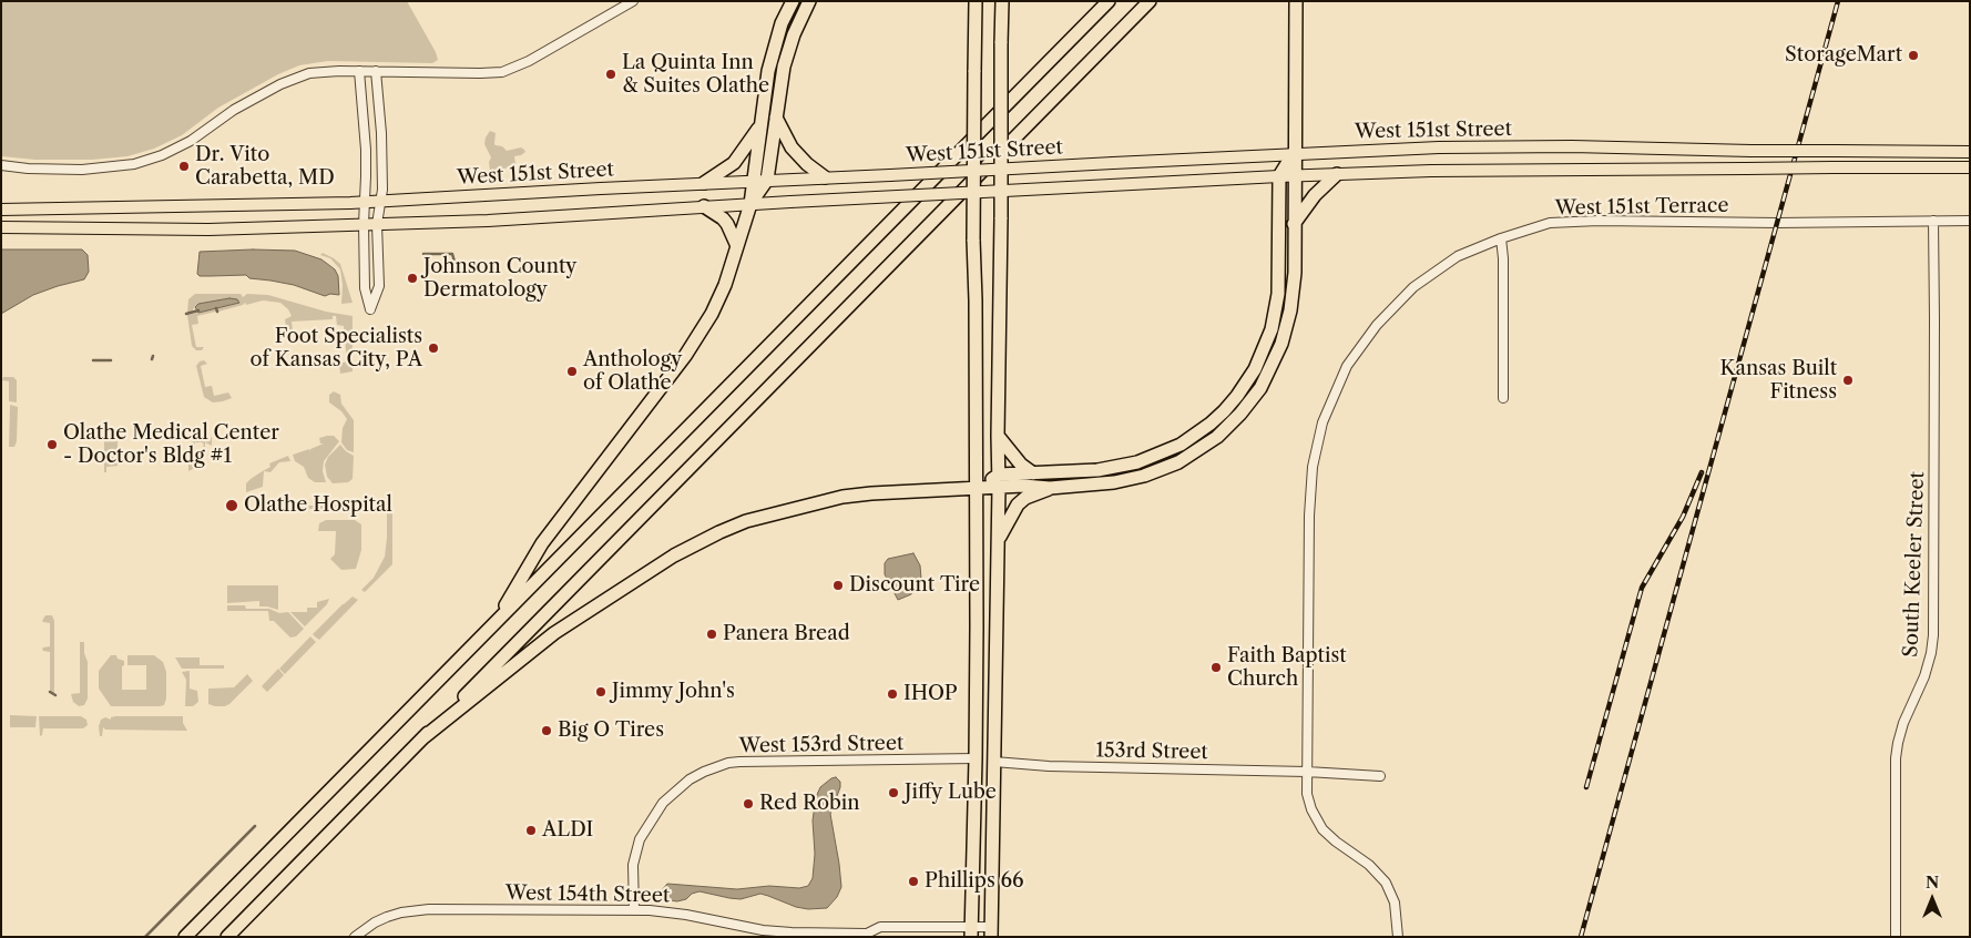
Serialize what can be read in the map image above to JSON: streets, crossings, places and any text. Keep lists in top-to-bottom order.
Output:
{
  "streets": {
    "main road": ["West 151st Street"],
    "street": [
      "West 151st Terrace",
      "South Keeler Street",
      "West 153rd Street",
      "153rd Street",
      "West 154th Street"
    ]
  },
  "crossings": [
    ["West 151st Terrace", "South Keeler Street"],
    ["West 151st Terrace", "153rd Street"],
    ["West 153rd Street", "West 154th Street"]
  ],
  "places": [
    "StorageMart",
    "La Quinta Inn & Suites Olathe",
    "Dr. Vito Carabetta, MD",
    "Johnson County Dermatology",
    "Foot Specialists of Kansas City, PA",
    "Anthology of Olathe",
    "Kansas Built Fitness",
    "Olathe Medical Center - Doctor's Bldg #1",
    "Olathe Hospital",
    "Discount Tire",
    "Panera Bread",
    "Faith Baptist Church",
    "Jimmy John's",
    "IHOP",
    "Big O Tires",
    "Jiffy Lube",
    "Red Robin",
    "ALDI",
    "Phillips 66"
  ],
  "north": "top"
}
